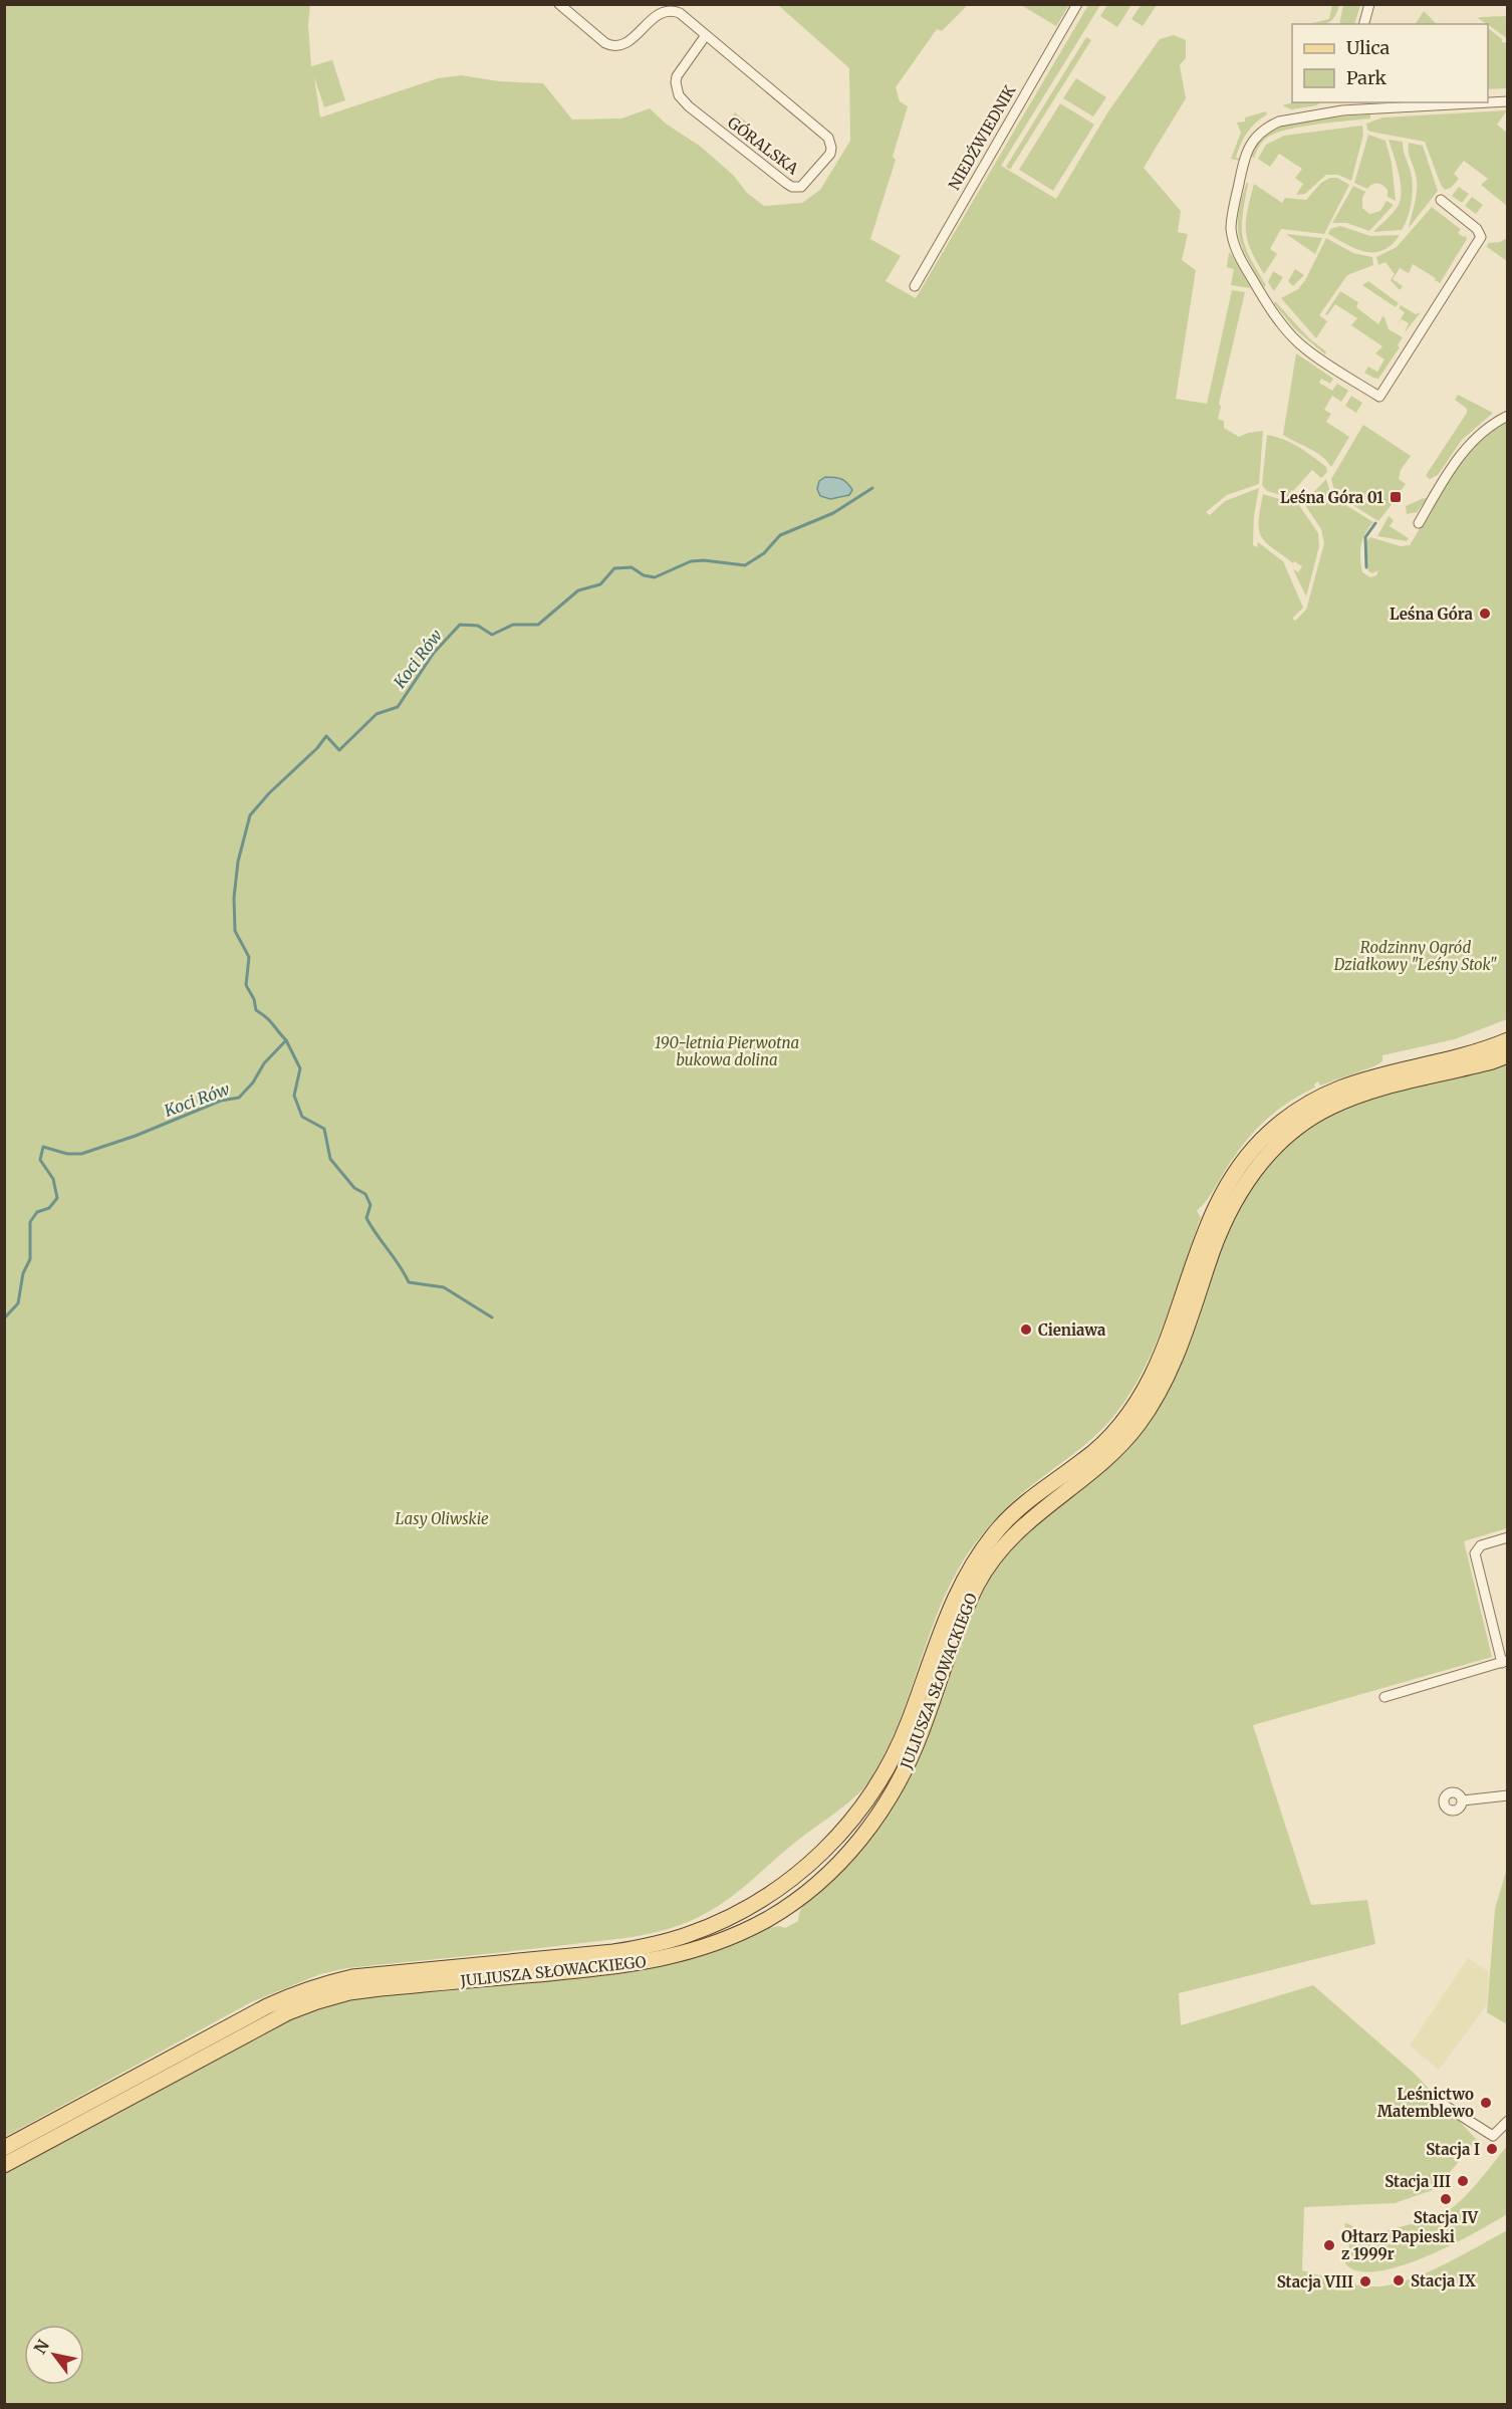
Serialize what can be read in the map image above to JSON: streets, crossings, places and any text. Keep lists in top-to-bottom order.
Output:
{
  "streets": {
    "main road": ["JULIUSZA SŁOWACKIEGO"],
    "street": ["NIEDŹWIEDNIK", "GÓRALSKA"]
  },
  "water": ["Koci Rów"],
  "parks": ["Rodzinny Ogród Działkowy \"Leśny Stok\"", "190-letnia Pierwotna bukowa dolina", "Lasy Oliwskie"],
  "places": {
    "transit": ["Leśna Góra 01"],
    "other": [
      "Leśna Góra",
      "Cieniawa",
      "Leśnictwo Matemblewo",
      "Stacja I",
      "Stacja III",
      "Stacja IV",
      "Ołtarz Papieski z 1999r",
      "Stacja IX",
      "Stacja VIII"
    ]
  },
  "legend": ["Ulica", "Park"],
  "north": "top left"
}
